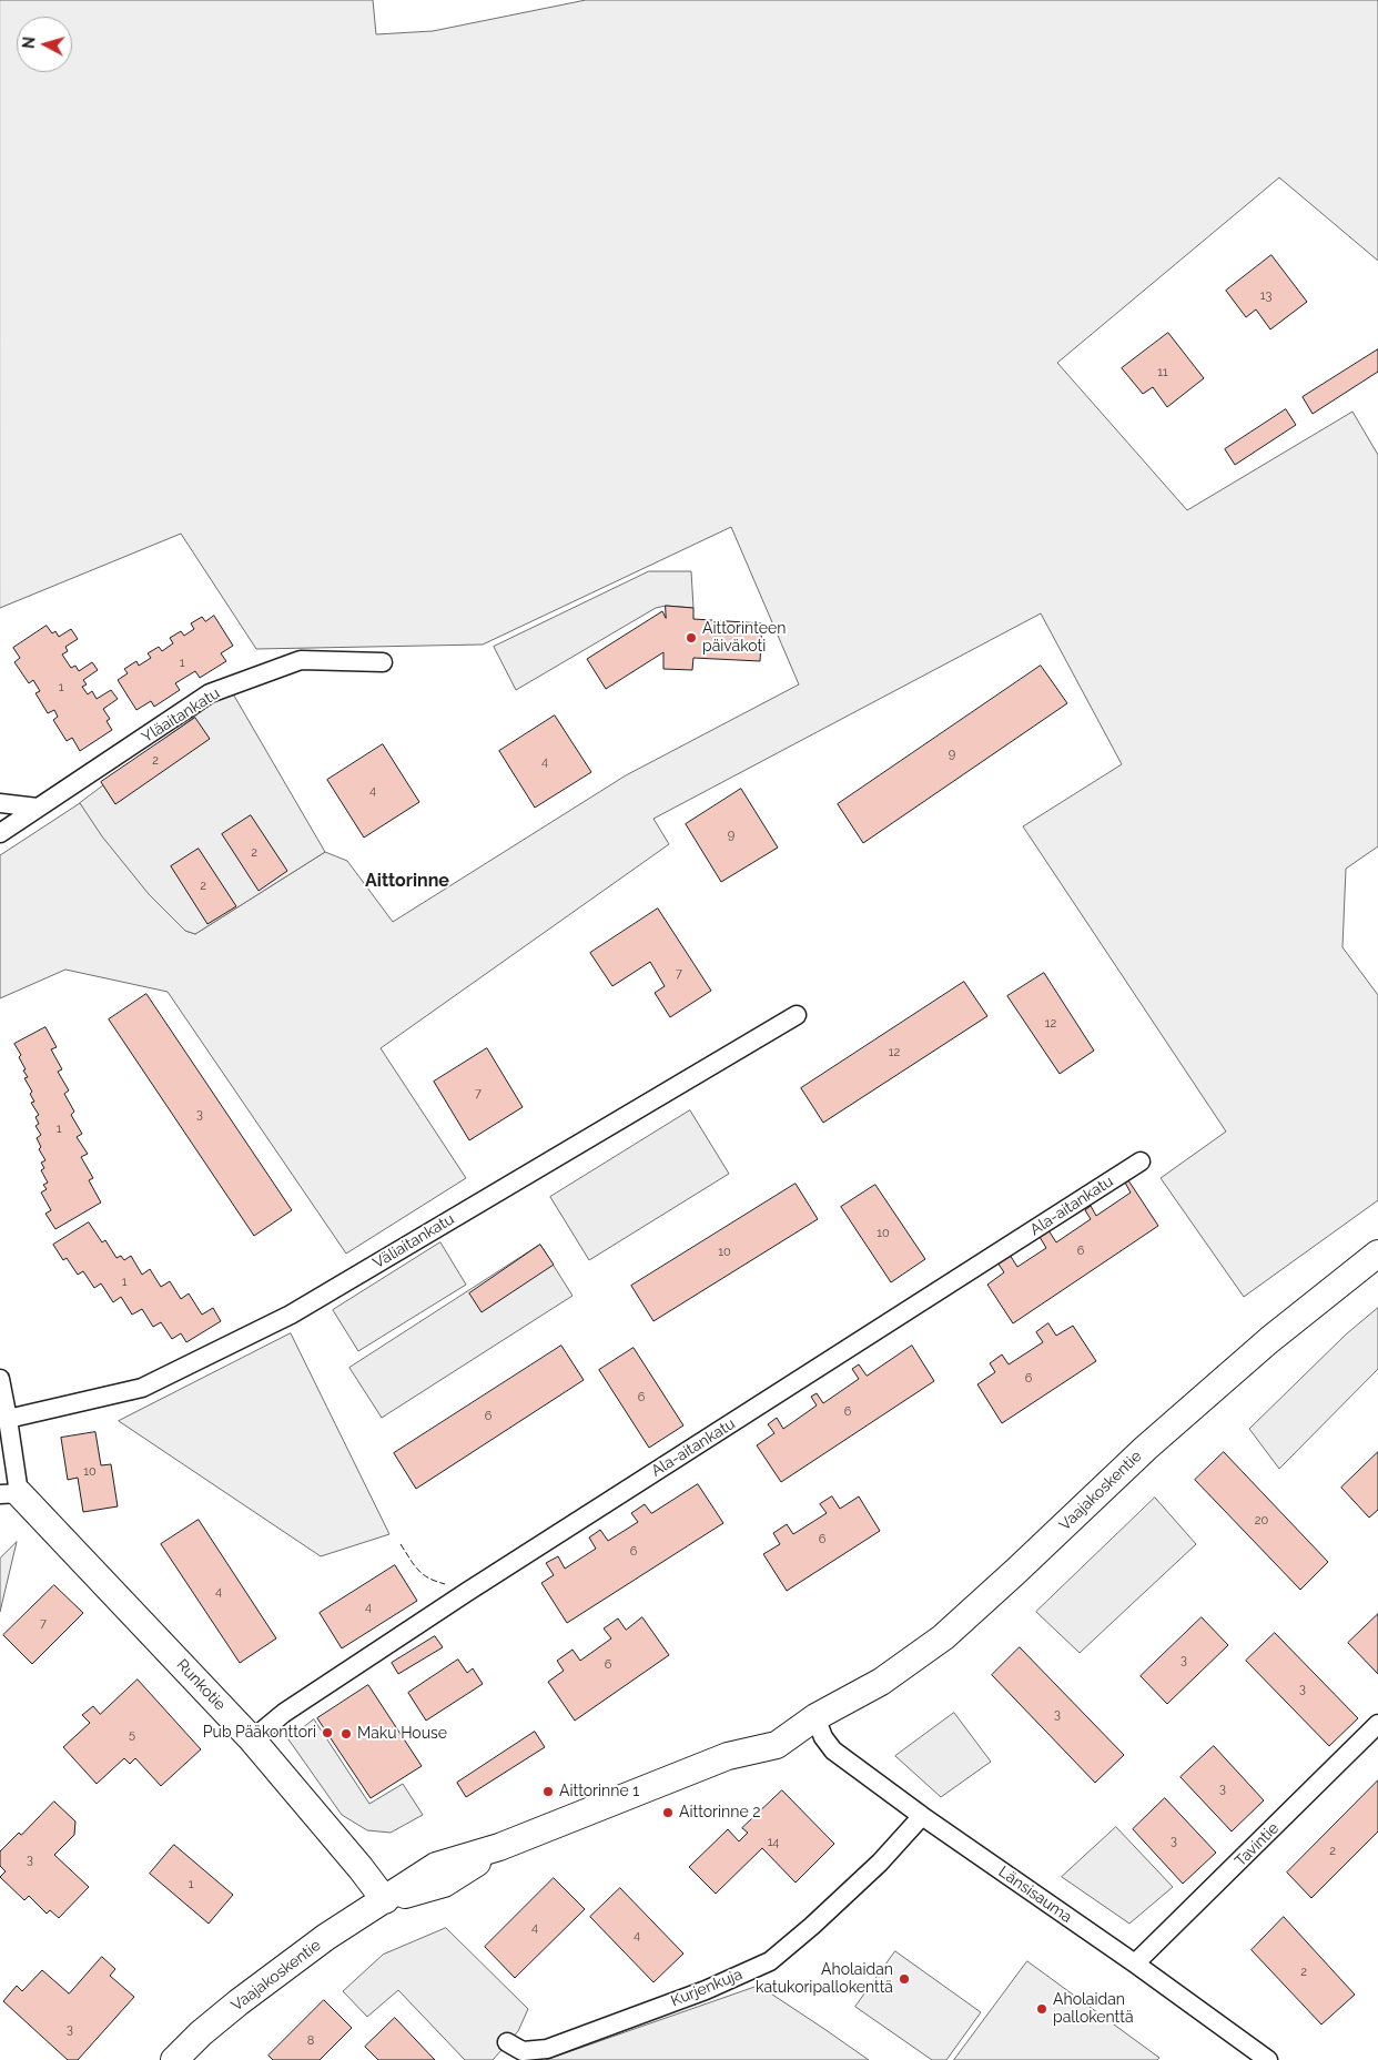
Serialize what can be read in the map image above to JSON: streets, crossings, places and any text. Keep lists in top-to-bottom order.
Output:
{
  "streets": {
    "main road": ["Vaajakoskentie", "Runkotie"],
    "street": [
      "Yläaitankatu",
      "Ala-aitankatu",
      "Väliaitankatu",
      "Tavintie",
      "Länsisauma",
      "Kurjenkuja"
    ]
  },
  "crossings": [
    ["Ala-aitankatu", "Runkotie"],
    ["Vaajakoskentie", "Runkotie"],
    ["Vaajakoskentie", "Länsisauma"],
    ["Tavintie", "Länsisauma"],
    ["Länsisauma", "Kurjenkuja"]
  ],
  "districts": ["Aittorinne"],
  "places": [
    "Aittorinteen päiväkoti",
    "Pub Pääkonttori",
    "Maku House",
    "Aittorinne 1",
    "Aittorinne 2",
    "Aholaidan katukoripallokenttä",
    "Aholaidan pallokenttä"
  ],
  "house_numbers": [
    "13",
    "11",
    "1",
    "1",
    "9",
    "2",
    "4",
    "4",
    "9",
    "2",
    "2",
    "7",
    "12",
    "12",
    "7",
    "3",
    "1",
    "10",
    "6",
    "10",
    "1",
    "6",
    "6",
    "6",
    "6",
    "10",
    "20",
    "6",
    "6",
    "4",
    "4",
    "7",
    "3",
    "6",
    "3",
    "3",
    "5",
    "3",
    "3",
    "14",
    "2",
    "3",
    "1",
    "4",
    "4",
    "2",
    "3",
    "8"
  ],
  "north": "left"
}
